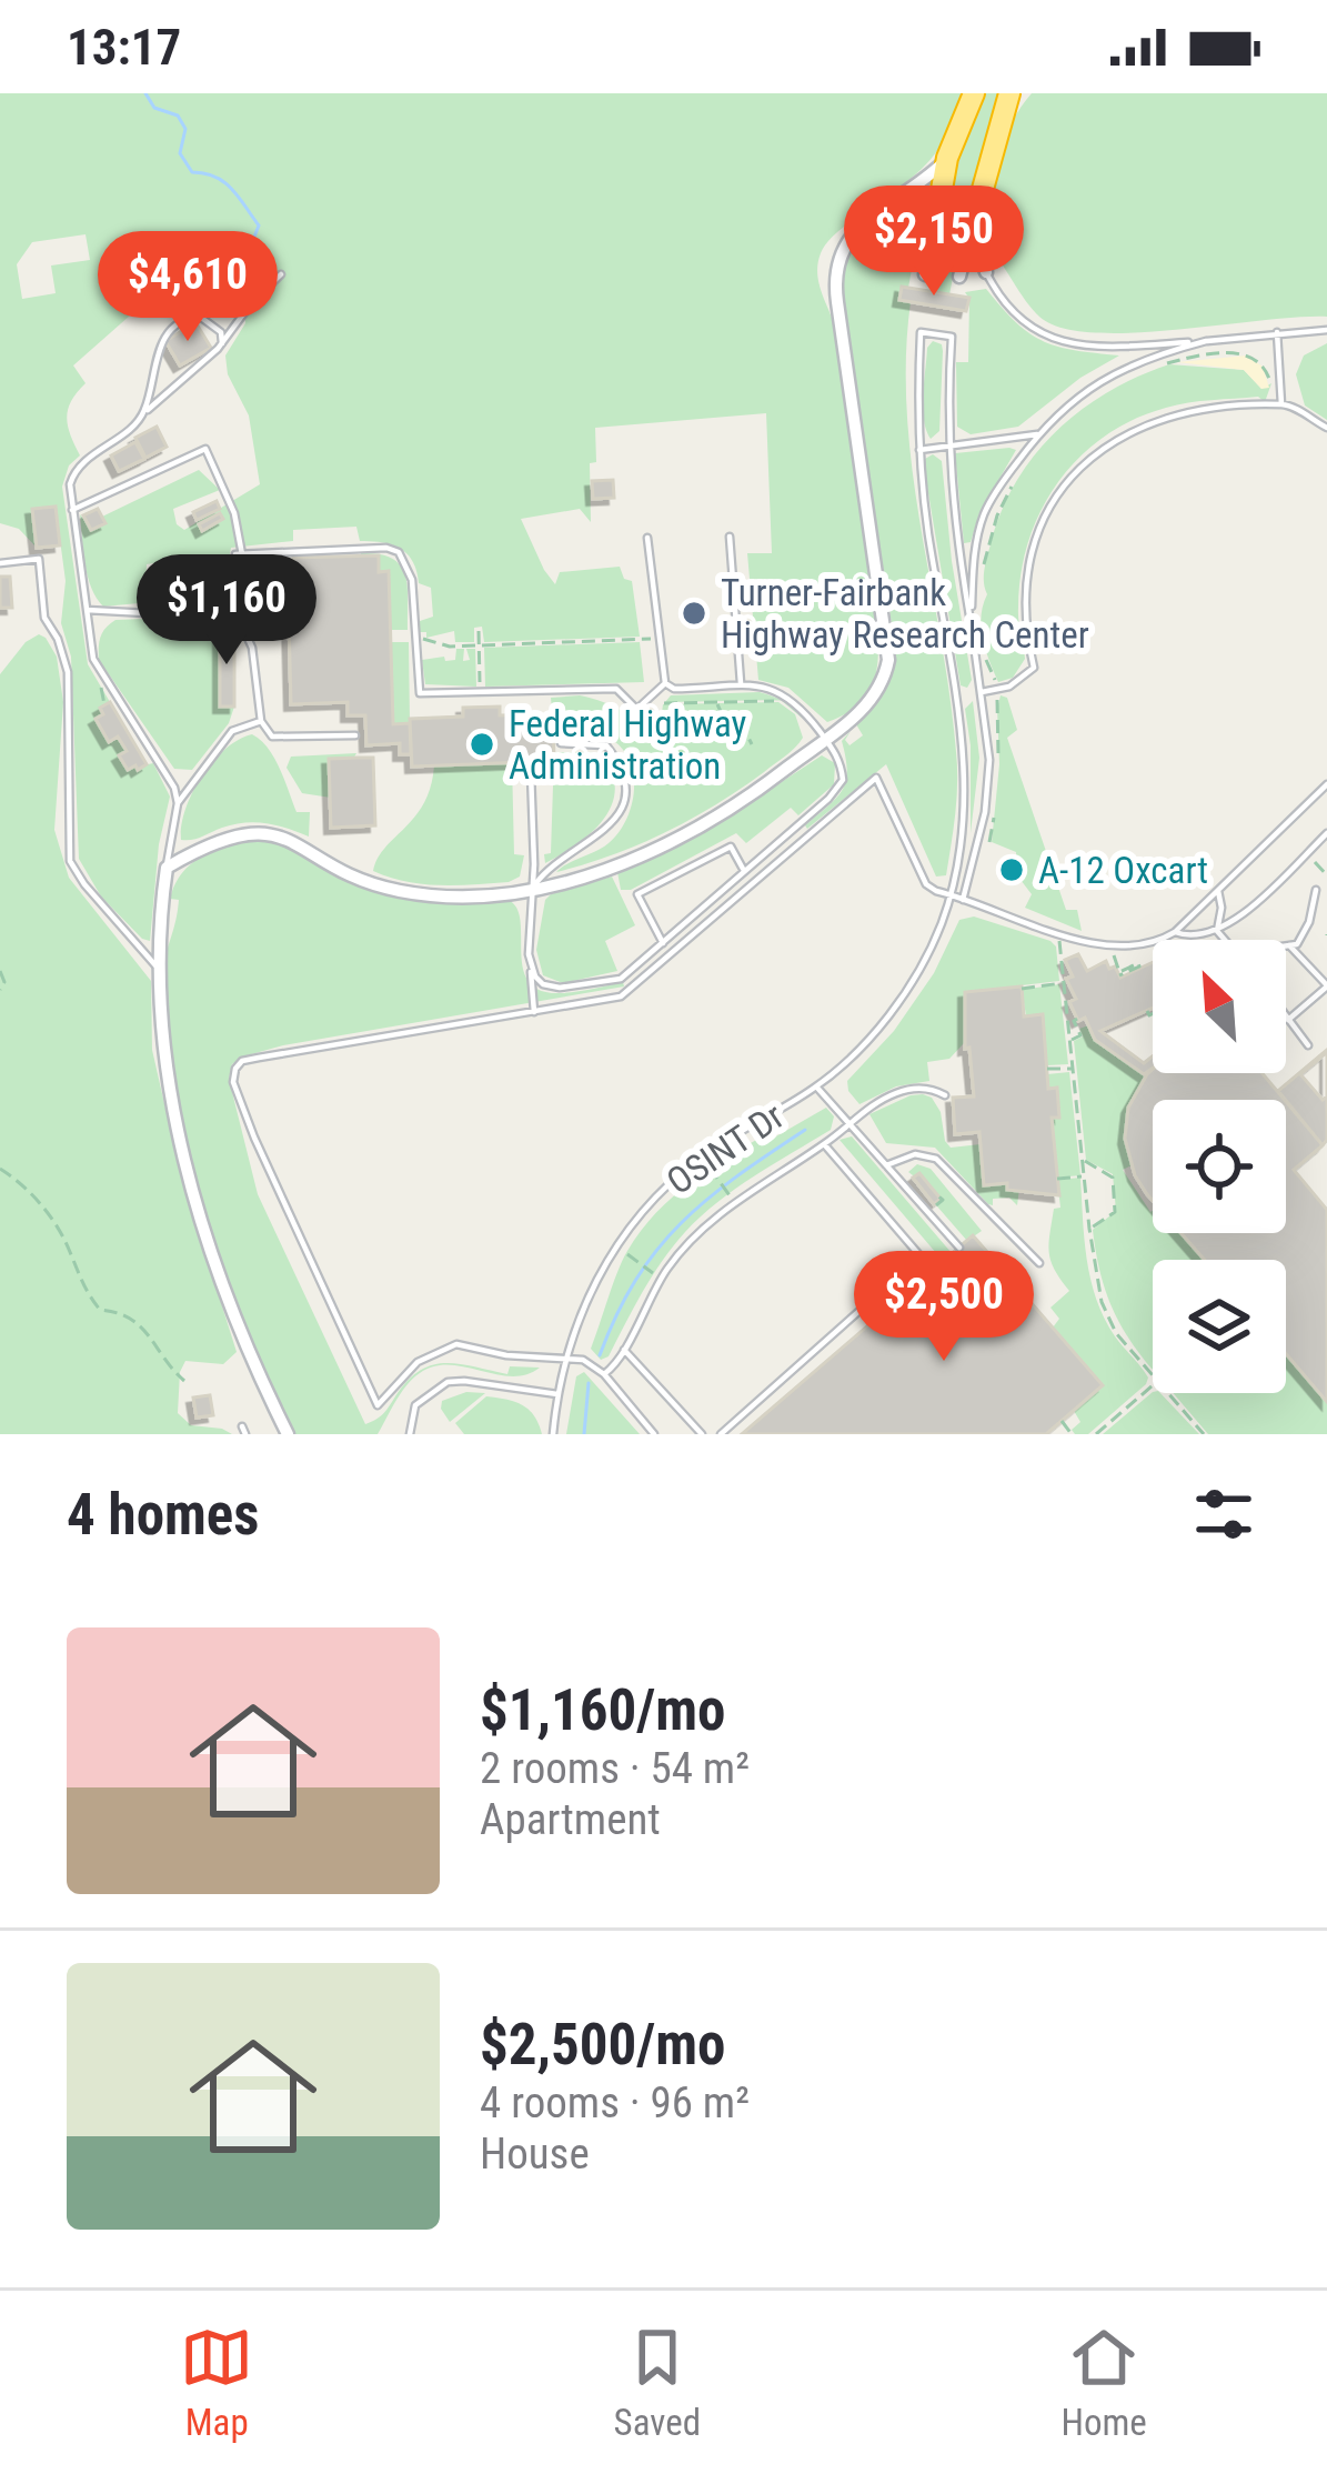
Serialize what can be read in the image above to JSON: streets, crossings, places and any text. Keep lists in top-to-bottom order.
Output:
{
  "streets": {
    "lane": ["OSINT Dr"]
  },
  "places": ["Turner-Fairbank Highway Research Center", "Federal Highway Administration", "A-12 Oxcart"],
  "north": "top left",
  "page": {
    "status": "13:17",
    "price": [
      "$2,150",
      "$4,610",
      "$1,160",
      "$2,500"
    ],
    "heading": "4 homes",
    "list": [
      {
        "name": "$1,160/mo",
        "note": "2 rooms · 54 m² · Apartment"
      },
      {
        "name": "$2,500/mo",
        "note": "4 rooms · 96 m² · House"
      }
    ],
    "tabs": ["Map", "Saved", "Home"]
  }
}
